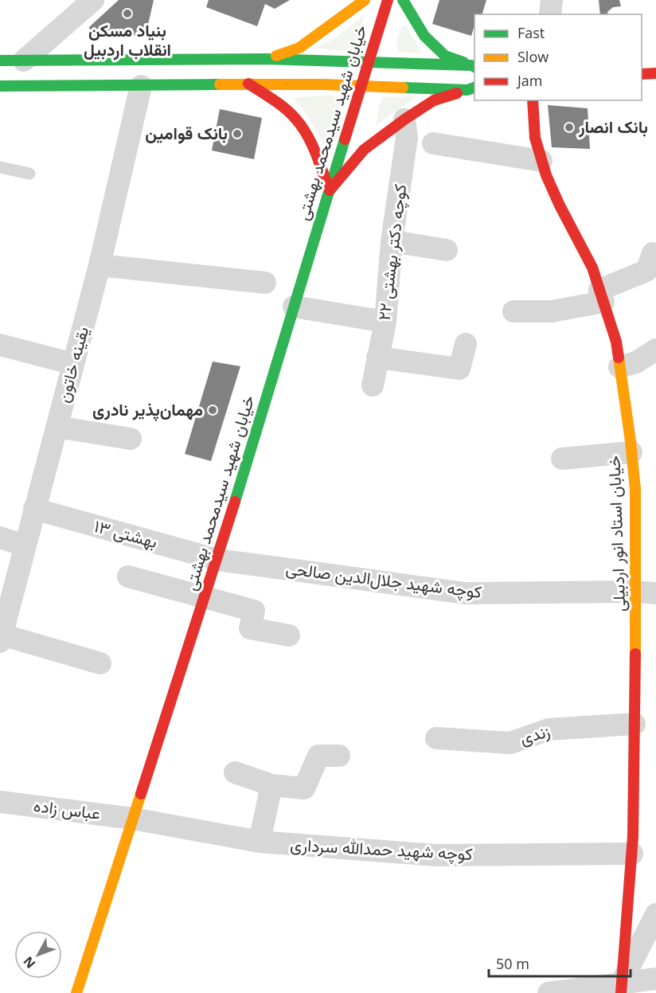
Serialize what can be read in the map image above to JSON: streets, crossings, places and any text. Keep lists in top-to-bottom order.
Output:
{
  "streets": {
    "main road": ["خیابان شهید سیدمحمد بهشتی", "خیابان استاد انور اردبیلی"],
    "street": [
      "کوچه دکتر بهشتی ۲۲",
      "یقینه خاتون",
      "بهشتی ۱۳",
      "کوچه شهید جلال‌الدین صالحی",
      "زندی",
      "عباس زاده",
      "کوچه شهید حمدالله سرداری"
    ]
  },
  "crossings": [
    ["خیابان شهید سیدمحمد بهشتی", "بهشتی ۱۳"],
    ["خیابان شهید سیدمحمد بهشتی", "کوچه شهید جلال‌الدین صالحی"],
    ["خیابان شهید سیدمحمد بهشتی", "عباس زاده"],
    ["خیابان شهید سیدمحمد بهشتی", "کوچه شهید حمدالله سرداری"],
    ["یقینه خاتون", "بهشتی ۱۳"],
    ["خیابان استاد انور اردبیلی", "کوچه شهید جلال‌الدین صالحی"],
    ["خیابان استاد انور اردبیلی", "زندی"],
    ["خیابان استاد انور اردبیلی", "کوچه شهید حمدالله سرداری"],
    ["بهشتی ۱۳", "کوچه شهید جلال‌الدین صالحی"],
    ["عباس زاده", "کوچه شهید حمدالله سرداری"]
  ],
  "places": [
    "بنیاد مسکن انقلاب اردبیل",
    "بانک انصار",
    "بانک قوامین",
    "مهمان‌پذیر نادری"
  ],
  "legend": ["Fast", "Slow", "Jam"],
  "scale_bar": "50 m",
  "north": "bottom left"
}
